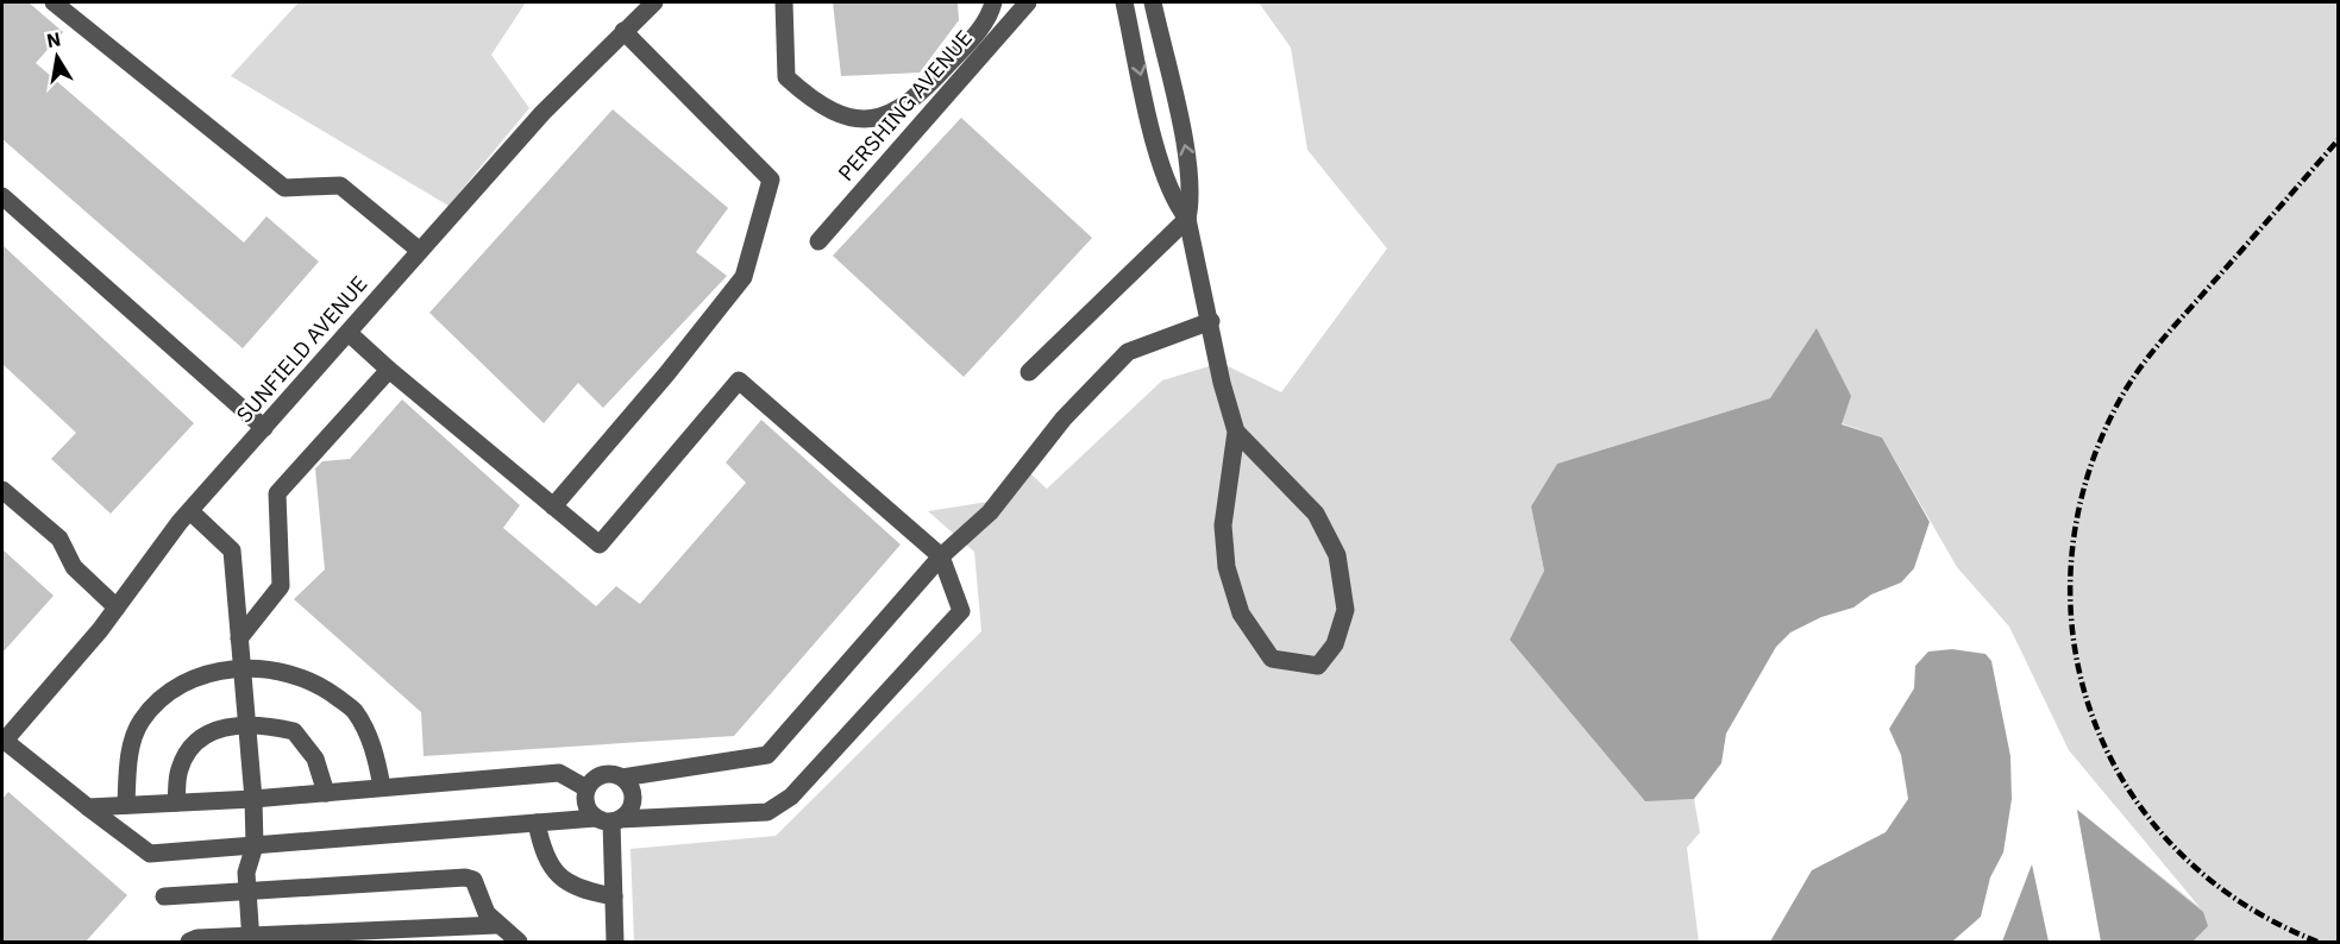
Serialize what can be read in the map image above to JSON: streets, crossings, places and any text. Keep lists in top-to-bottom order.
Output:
{
  "streets": {
    "street": ["PERSHING AVENUE", "SUNFIELD AVENUE"]
  },
  "north": "top"
}
